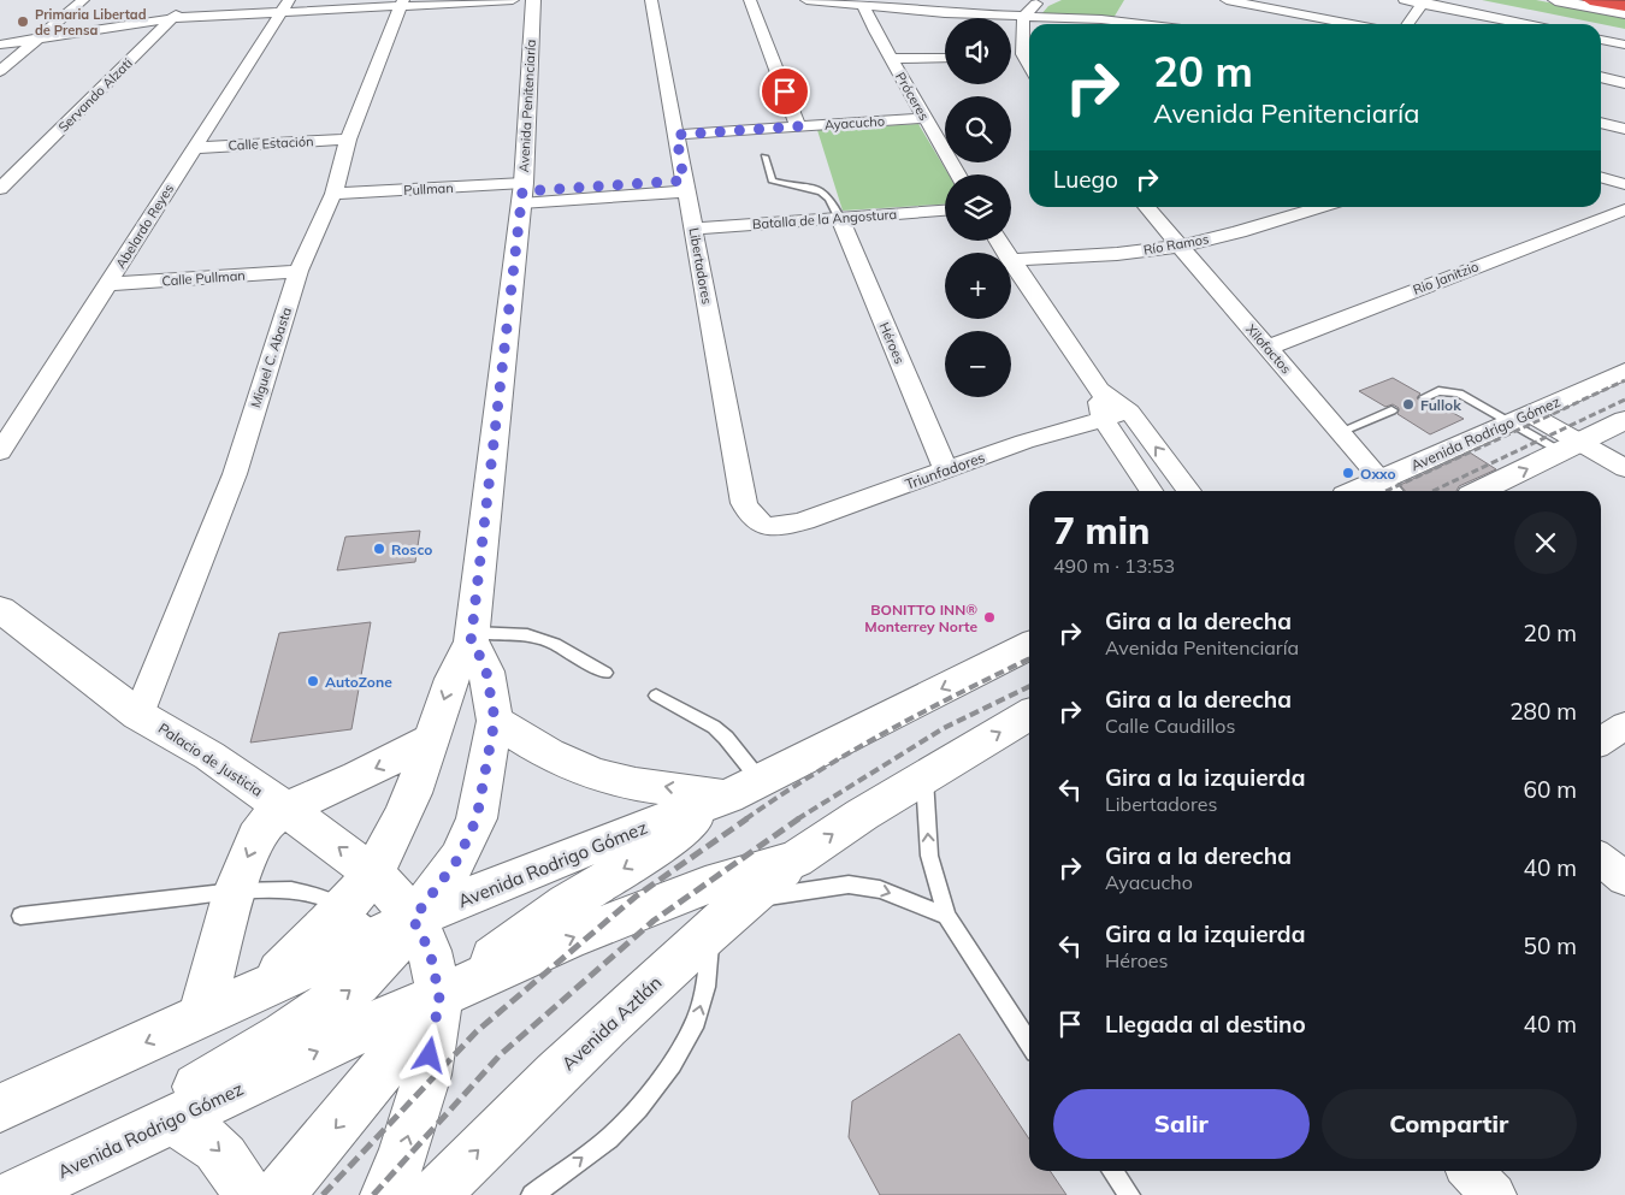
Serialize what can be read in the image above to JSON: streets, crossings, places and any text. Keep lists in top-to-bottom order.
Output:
{
  "streets": {
    "main road": [
      "Avenida Penitenciaría",
      "Avenida Rodrigo Gómez",
      "Palacio de Justicia",
      "Avenida Aztlán"
    ],
    "street": [
      "Servando Alzati",
      "Próceres",
      "Ayacucho",
      "Calle Estación",
      "Pullman",
      "Batalla de la Angostura",
      "Abelardo Reyes",
      "Río Ramos",
      "Libertadores",
      "Calle Pullman",
      "Rio Janitzio",
      "Héroes",
      "Xilofactos",
      "Miguel C. Abasta",
      "Triunfadores"
    ]
  },
  "crossings": [
    ["Próceres", "Ayacucho"],
    ["Avenida Penitenciaría", "Pullman"],
    ["Avenida Penitenciaría", "Avenida Rodrigo Gómez"],
    ["Avenida Penitenciaría", "Palacio de Justicia"],
    ["Ayacucho", "Libertadores"],
    ["Calle Estación", "Abelardo Reyes"],
    ["Calle Estación", "Miguel C. Abasta"],
    ["Pullman", "Libertadores"],
    ["Pullman", "Miguel C. Abasta"],
    ["Batalla de la Angostura", "Libertadores"],
    ["Batalla de la Angostura", "Héroes"],
    ["Abelardo Reyes", "Calle Pullman"],
    ["Río Ramos", "Xilofactos"],
    ["Libertadores", "Triunfadores"],
    ["Calle Pullman", "Miguel C. Abasta"],
    ["Rio Janitzio", "Xilofactos"],
    ["Héroes", "Triunfadores"],
    ["Xilofactos", "Avenida Rodrigo Gómez"],
    ["Miguel C. Abasta", "Palacio de Justicia"],
    ["Avenida Rodrigo Gómez", "Palacio de Justicia"],
    ["Avenida Rodrigo Gómez", "Avenida Aztlán"]
  ],
  "places": [
    "Primaria Libertad de Prensa",
    "Fullok",
    "Oxxo",
    "Rosco",
    "BONITTO INN® Monterrey Norte",
    "AutoZone"
  ],
  "page": {
    "map_buttons": ["+", "−"],
    "turn": ["20 m", "Avenida Penitenciaría"],
    "then": "Luego",
    "heading": ["7 min", "490 m · 13:53"],
    "list": [
      {
        "name": "Gira a la derecha",
        "note": "Avenida Penitenciaría",
        "value": "20 m"
      },
      {
        "name": "Gira a la derecha",
        "note": "Calle Caudillos",
        "value": "280 m"
      },
      {
        "name": "Gira a la izquierda",
        "note": "Libertadores",
        "value": "60 m"
      },
      {
        "name": "Gira a la derecha",
        "note": "Ayacucho",
        "value": "40 m"
      },
      {
        "name": "Gira a la izquierda",
        "note": "Héroes",
        "value": "50 m"
      },
      {
        "name": "Llegada al destino",
        "value": "40 m"
      }
    ],
    "buttons": ["Salir", "Compartir"]
  }
}
